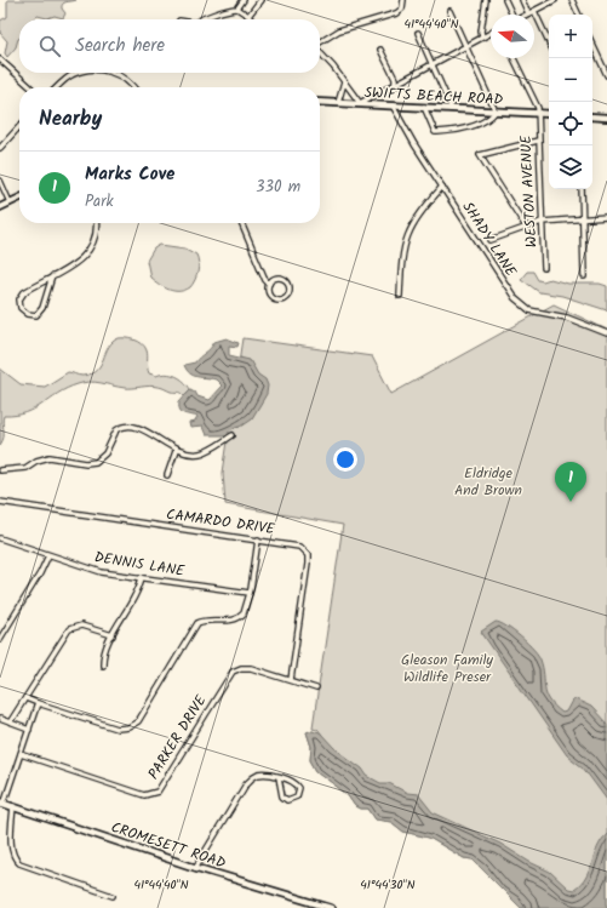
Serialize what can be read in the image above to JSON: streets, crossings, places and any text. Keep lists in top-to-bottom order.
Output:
{
  "streets": {
    "street": [
      "SWIFTS BEACH ROAD",
      "WESTON AVENUE",
      "SHADY LANE",
      "CAMARDO DRIVE",
      "DENNIS LANE",
      "PARKER DRIVE",
      "CROMESETT ROAD"
    ]
  },
  "crossings": [
    ["SWIFTS BEACH ROAD", "WESTON AVENUE"],
    ["SWIFTS BEACH ROAD", "SHADY LANE"],
    ["CAMARDO DRIVE", "PARKER DRIVE"]
  ],
  "parks": ["Eldridge And Brown", "Gleason Family Wildlife Preser"],
  "north": "left",
  "page": {
    "map_buttons": ["+", "−"],
    "search": "Search here",
    "heading": "Nearby",
    "list": [
      {
        "mark": "1",
        "name": "Marks Cove",
        "note": "Park",
        "value": "330 m"
      }
    ],
    "pins": "1"
  },
  "coordinates": ["41°44'40\"N", "41°44'30\"N"]
}
